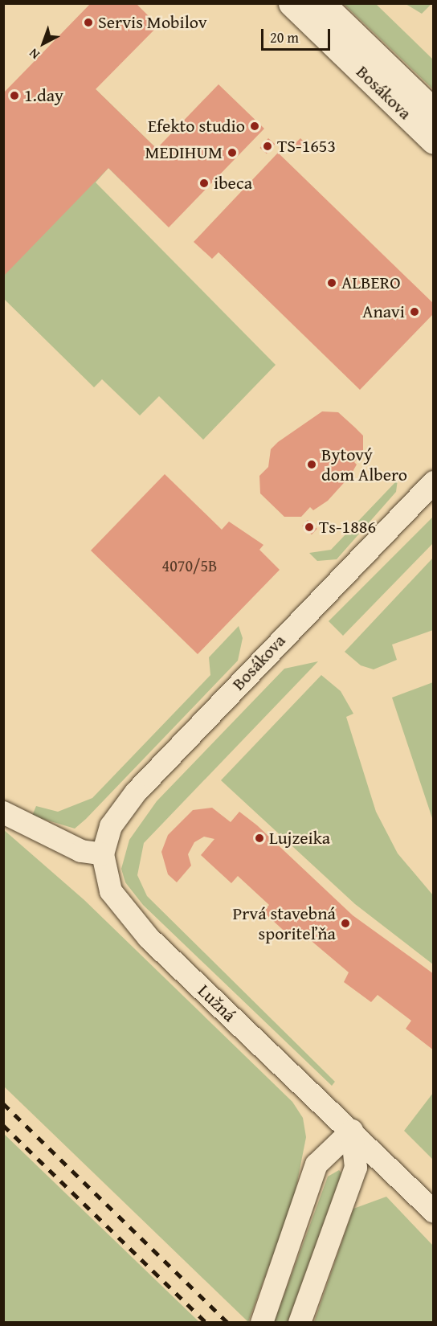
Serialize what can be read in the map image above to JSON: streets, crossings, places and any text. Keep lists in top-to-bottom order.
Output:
{
  "streets": {
    "street": ["Bosákova", "Lužná"]
  },
  "crossings": [
    ["Bosákova", "Lužná"]
  ],
  "places": [
    "Servis Mobilov",
    "1.day",
    "Efekto studio",
    "TS-1653",
    "MEDIHUM",
    "ibeca",
    "ALBERO",
    "Anavi",
    "Bytový dom Albero",
    "Ts-1886",
    "Lujzeika",
    "Prvá stavebná sporiteľňa"
  ],
  "house_numbers": ["4070/5B"],
  "scale_bar": "20 m",
  "north": "bottom left"
}
